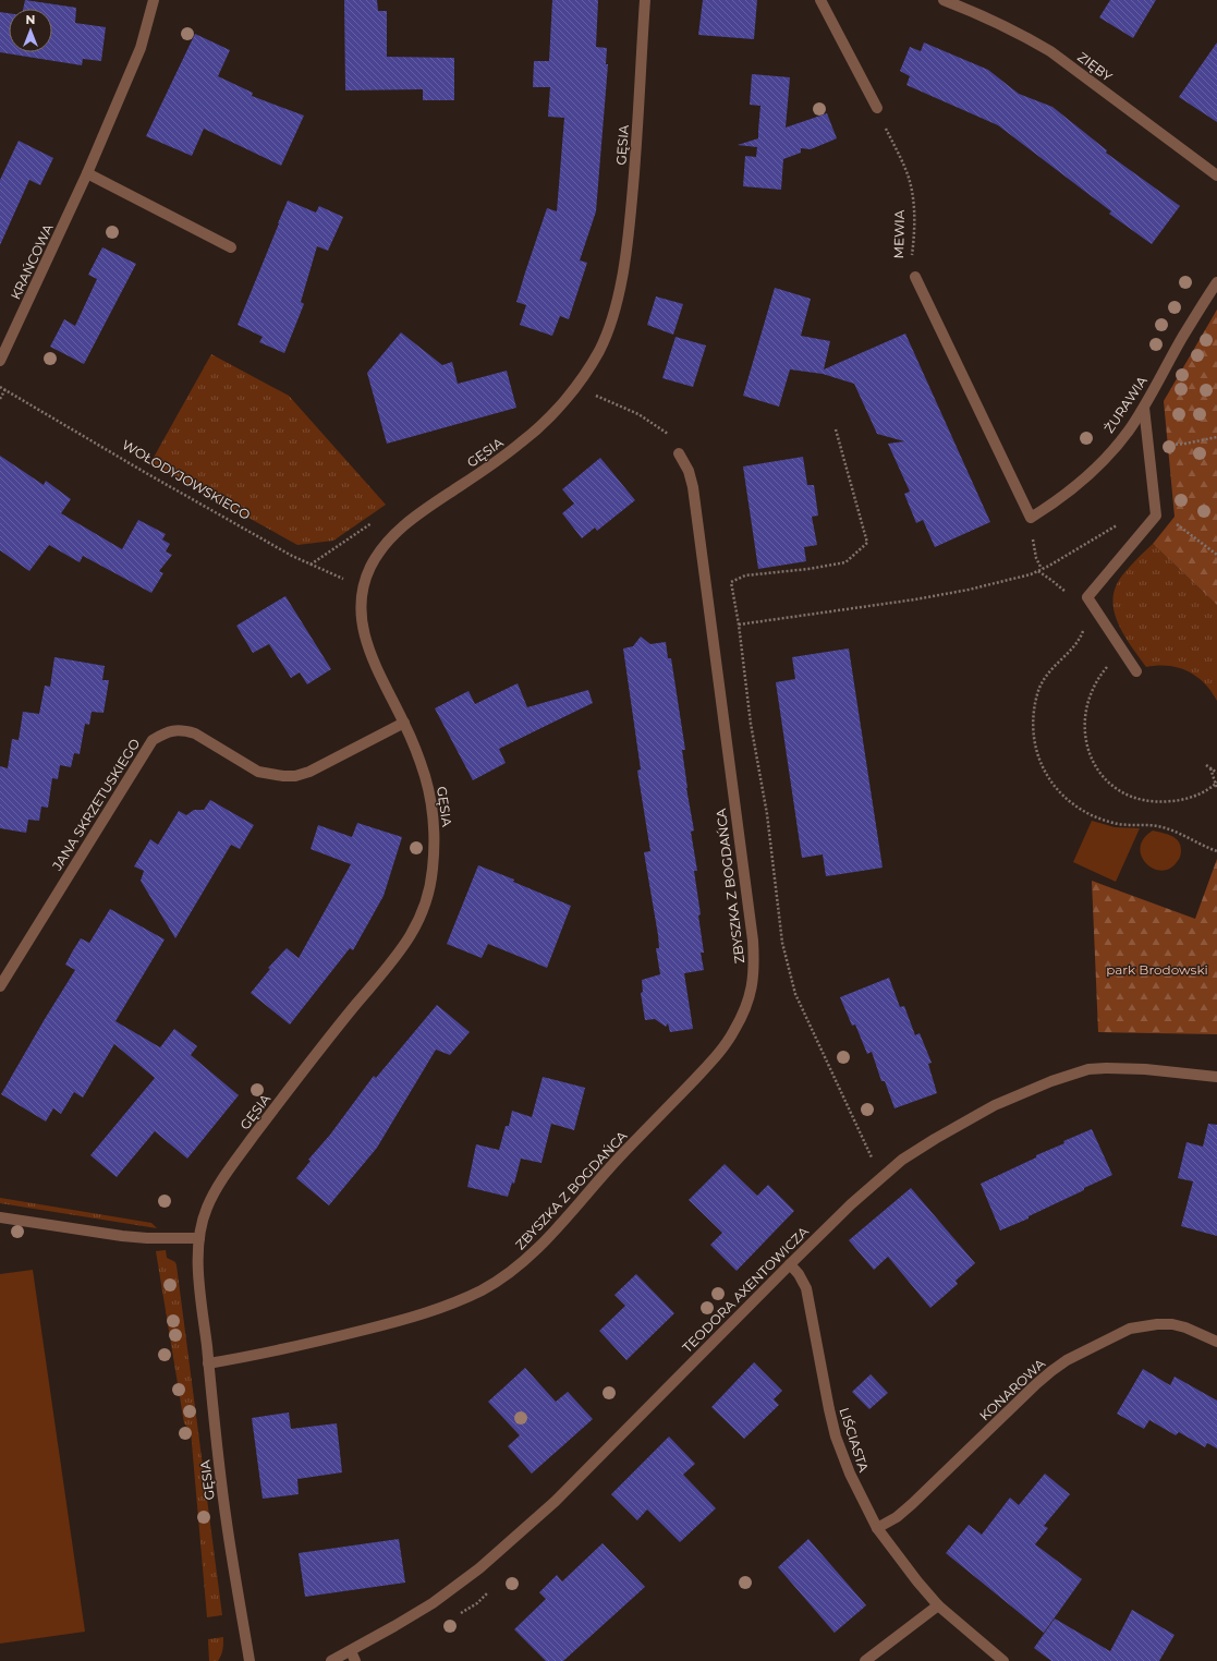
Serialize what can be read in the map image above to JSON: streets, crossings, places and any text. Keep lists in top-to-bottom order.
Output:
{
  "streets": {
    "street": [
      "ZIĘBY",
      "GĘSIA",
      "KRAŃCOWA",
      "ŻURAWIA",
      "JANA SKRZETUSKIEGO",
      "ZBYSZKA Z BOGDAŃCA",
      "TEODORA AXENTOWICZA",
      "KONAROWA",
      "LIŚCIASTA"
    ],
    "path": ["MEWIA", "WOŁODYJOWSKIEGO"]
  },
  "crossings": [
    ["GĘSIA", "WOŁODYJOWSKIEGO"],
    ["GĘSIA", "JANA SKRZETUSKIEGO"],
    ["GĘSIA", "ZBYSZKA Z BOGDAŃCA"],
    ["TEODORA AXENTOWICZA", "LIŚCIASTA"],
    ["KONAROWA", "LIŚCIASTA"]
  ],
  "parks": ["park Brodowski"],
  "north": "top"
}
